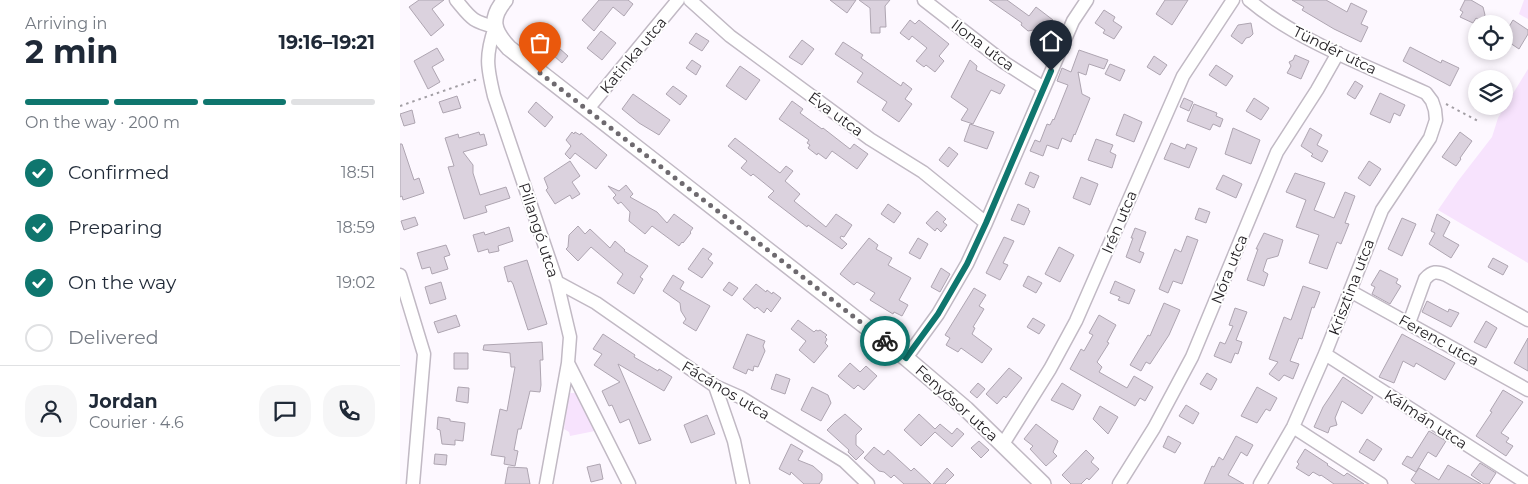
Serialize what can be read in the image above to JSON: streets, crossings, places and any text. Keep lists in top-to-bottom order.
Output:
{
  "streets": {
    "street": [
      "Ilona utca",
      "Tündér utca",
      "Katinka utca",
      "Éva utca",
      "Irén utca",
      "Pillangó utca",
      "Nóra utca",
      "Krisztina utca",
      "Ferenc utca",
      "Fácános utca",
      "Fenyősor utca",
      "Kálmán utca"
    ]
  },
  "crossings": [
    ["Tündér utca", "Nóra utca"],
    ["Tündér utca", "Krisztina utca"],
    ["Katinka utca", "Fenyősor utca"],
    ["Irén utca", "Fenyősor utca"],
    ["Pillangó utca", "Fácános utca"],
    ["Pillangó utca", "Fenyősor utca"],
    ["Krisztina utca", "Ferenc utca"],
    ["Krisztina utca", "Kálmán utca"]
  ],
  "page": {
    "heading": ["2 min", "Arriving in", "19:16–19:21"],
    "panel": ["Jordan", "Courier · 4.6"],
    "bar": "On the way · 200 m",
    "list": [
      ["Confirmed", "18:51"],
      ["Preparing", "18:59"],
      ["On the way", "19:02"],
      "Delivered"
    ]
  }
}
